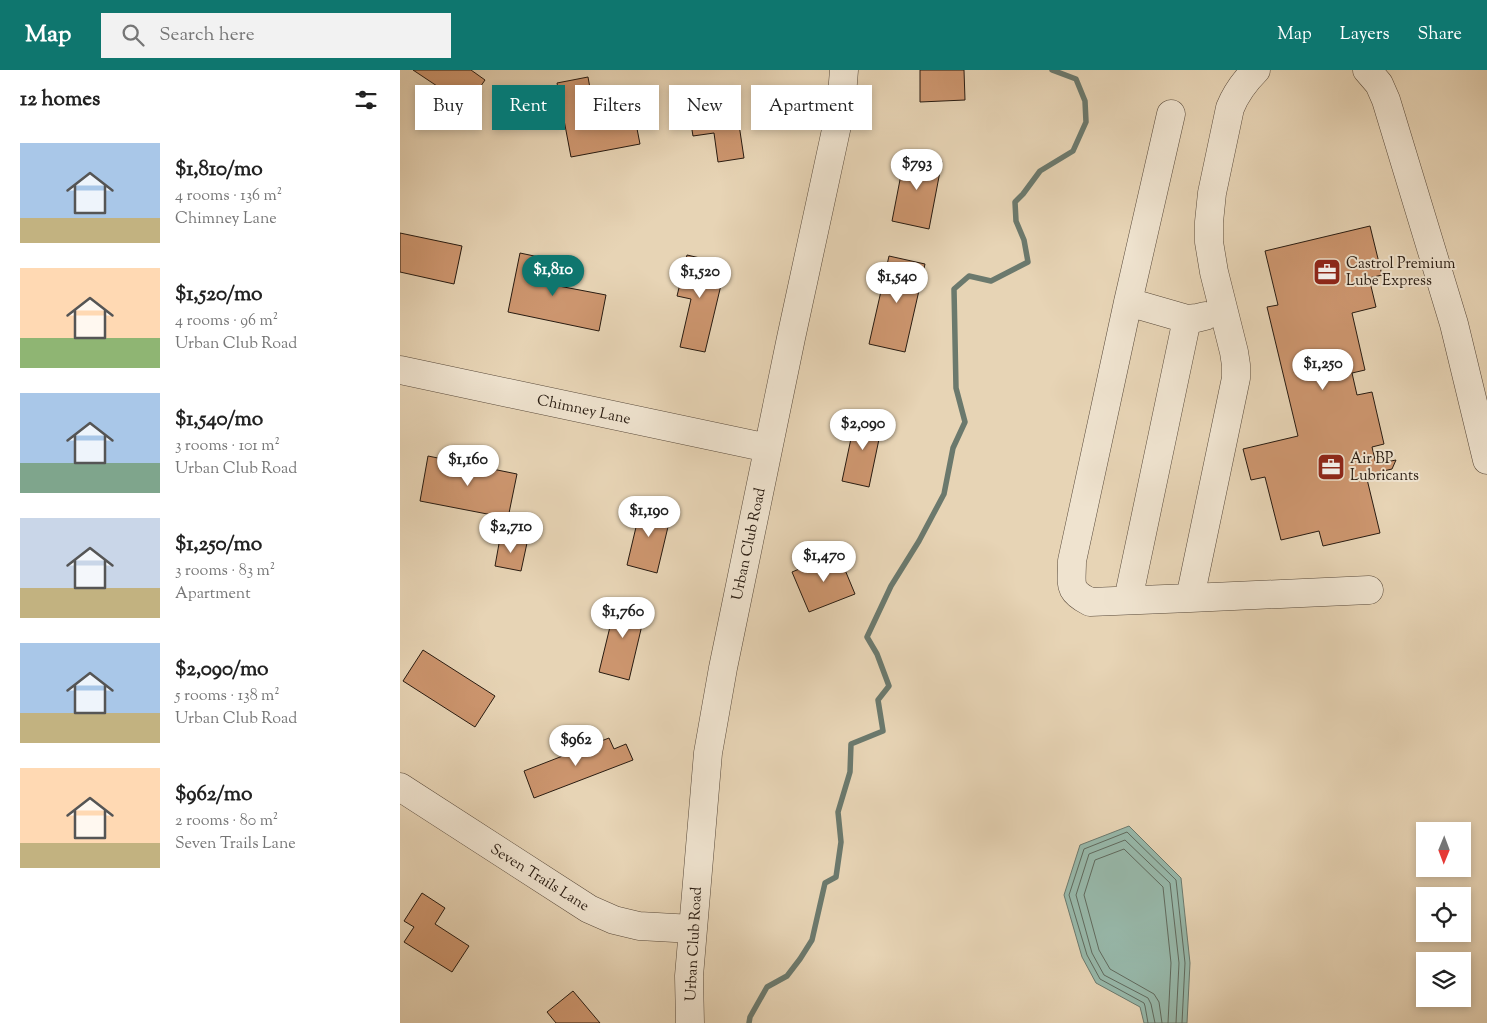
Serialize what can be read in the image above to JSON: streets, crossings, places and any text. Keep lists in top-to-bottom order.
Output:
{
  "streets": {
    "street": ["Chimney Lane", "Urban Club Road", "Seven Trails Lane"]
  },
  "crossings": [
    ["Chimney Lane", "Urban Club Road"],
    ["Urban Club Road", "Seven Trails Lane"]
  ],
  "places": {
    "office": ["Castrol Premium Lube Express", "Air BP Lubricants"]
  },
  "north": "bottom",
  "page": {
    "header": "Map",
    "search": "Search here",
    "nav": ["Map", "Layers", "Share"],
    "heading": "12 homes",
    "chip": [
      "Buy",
      "Rent",
      "Filters",
      "New",
      "Apartment"
    ],
    "list": [
      {
        "name": "$1,810/mo",
        "note": "4 rooms · 136 m² · Chimney Lane"
      },
      {
        "name": "$1,520/mo",
        "note": "4 rooms · 96 m² · Urban Club Road"
      },
      {
        "name": "$1,540/mo",
        "note": "3 rooms · 101 m² · Urban Club Road"
      },
      {
        "name": "$1,250/mo",
        "note": "3 rooms · 83 m² · Apartment"
      },
      {
        "name": "$2,090/mo",
        "note": "5 rooms · 138 m² · Urban Club Road"
      },
      {
        "name": "$962/mo",
        "note": "2 rooms · 80 m² · Seven Trails Lane"
      }
    ],
    "price": [
      "$793",
      "$1,810",
      "$1,520",
      "$1,540",
      "$1,250",
      "$2,090",
      "$1,160",
      "$1,190",
      "$2,710",
      "$1,470",
      "$1,760",
      "$962"
    ]
  }
}
